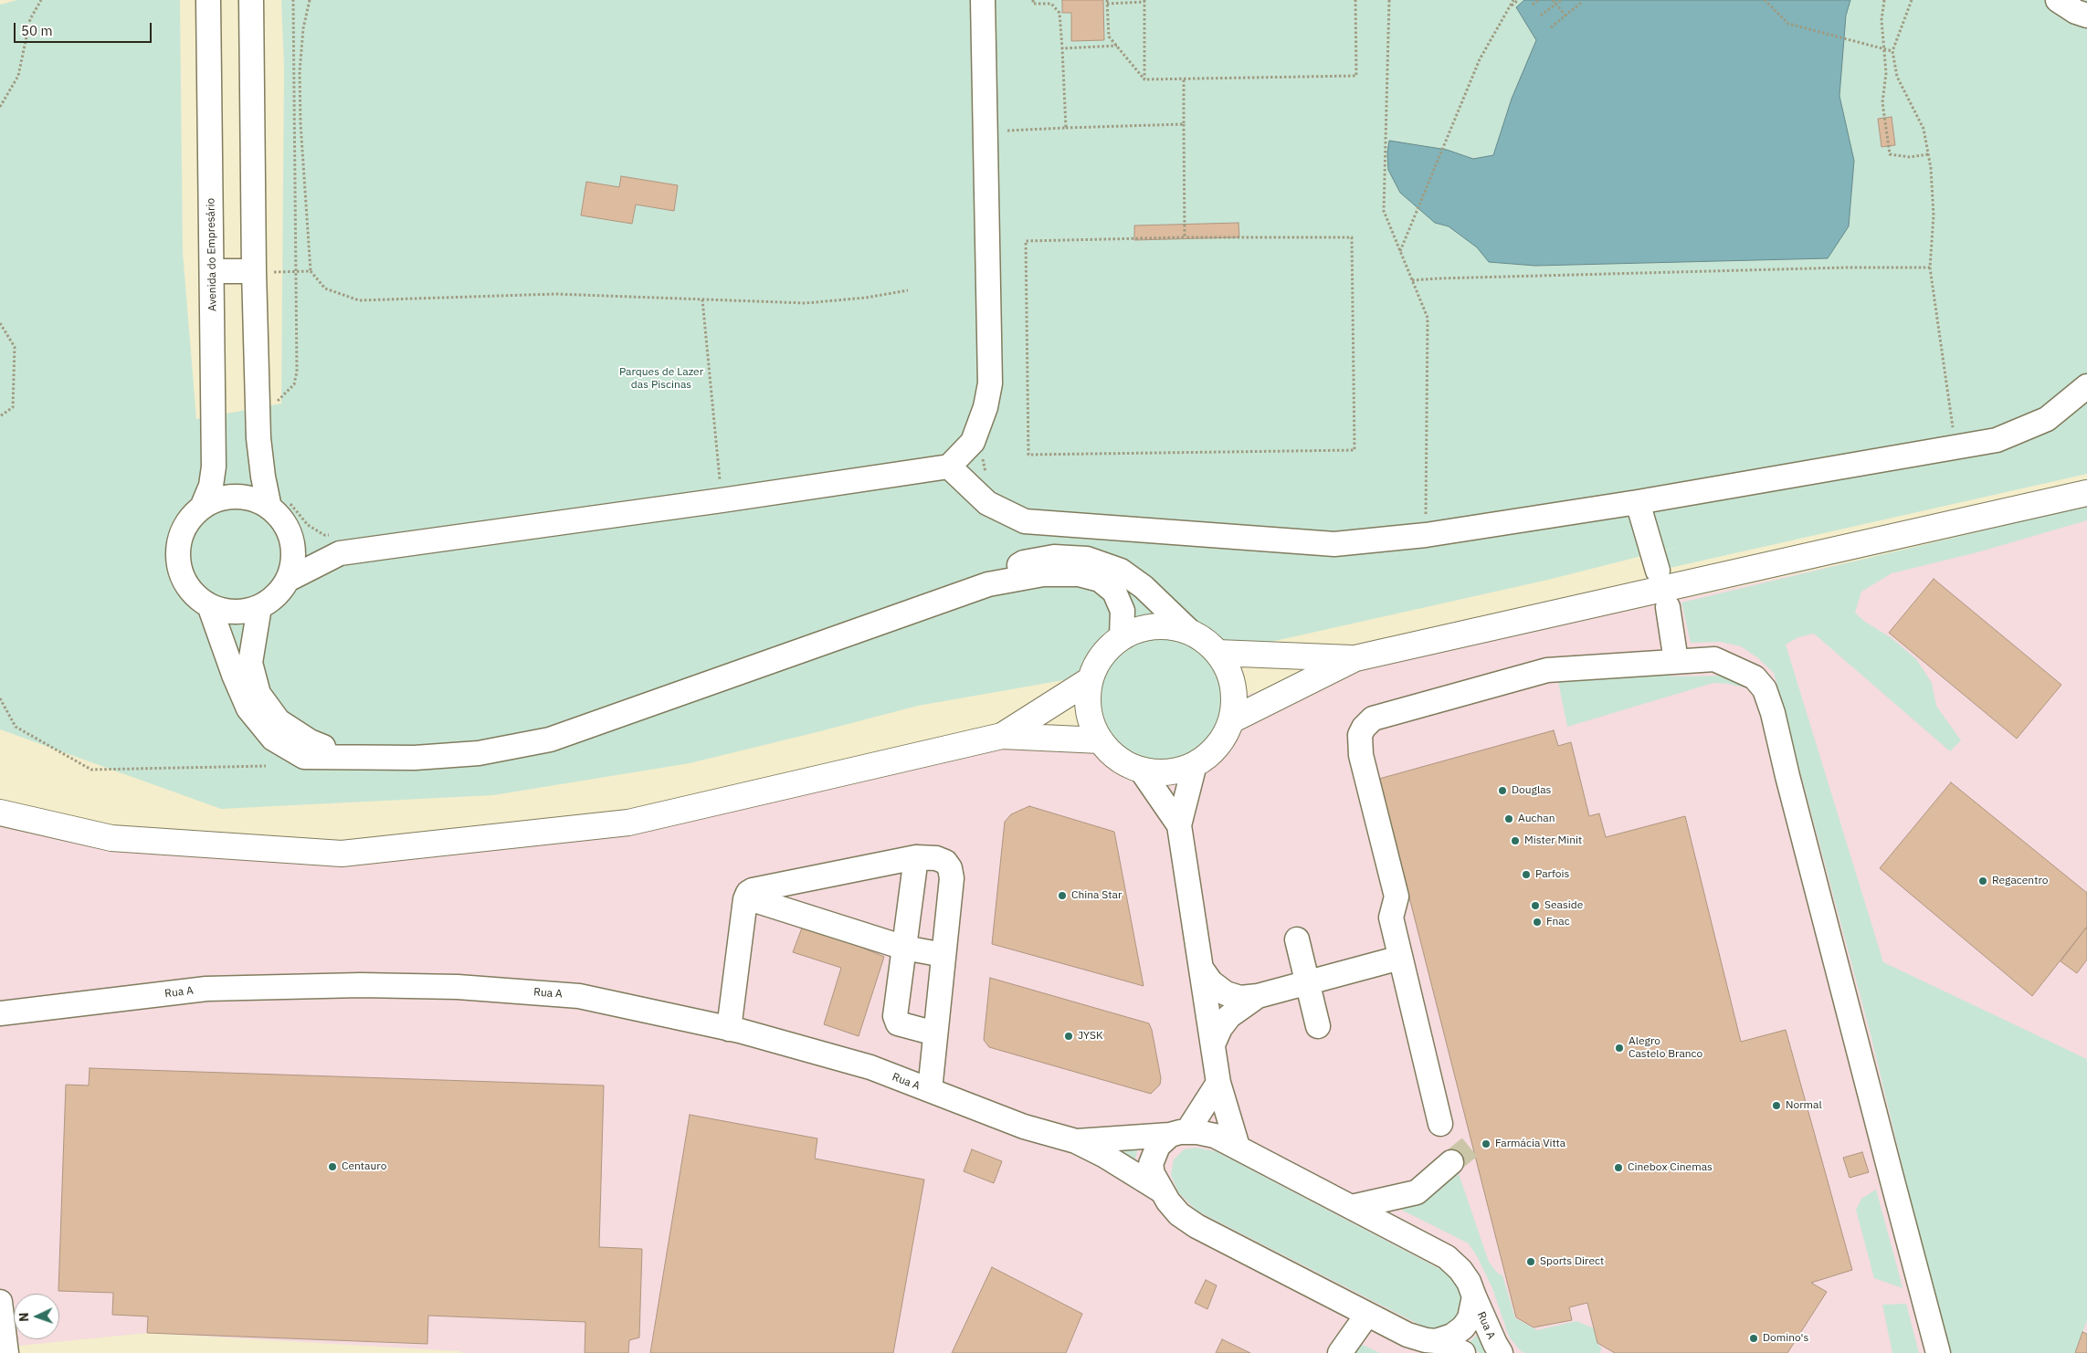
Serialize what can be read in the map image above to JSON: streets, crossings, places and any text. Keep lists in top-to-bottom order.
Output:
{
  "streets": {
    "street": ["Avenida do Empresário", "Rua A"]
  },
  "parks": ["Parques de Lazer das Piscinas"],
  "places": [
    "Douglas",
    "Auchan",
    "Mister Minit",
    "Parfois",
    "Regacentro",
    "China Star",
    "Seaside",
    "Fnac",
    "JYSK",
    "Alegro Castelo Branco",
    "Normal",
    "Farmácia Vitta",
    "Centauro",
    "Cinebox Cinemas",
    "Sports Direct",
    "Domino's"
  ],
  "scale_bar": "50 m",
  "north": "left"
}
